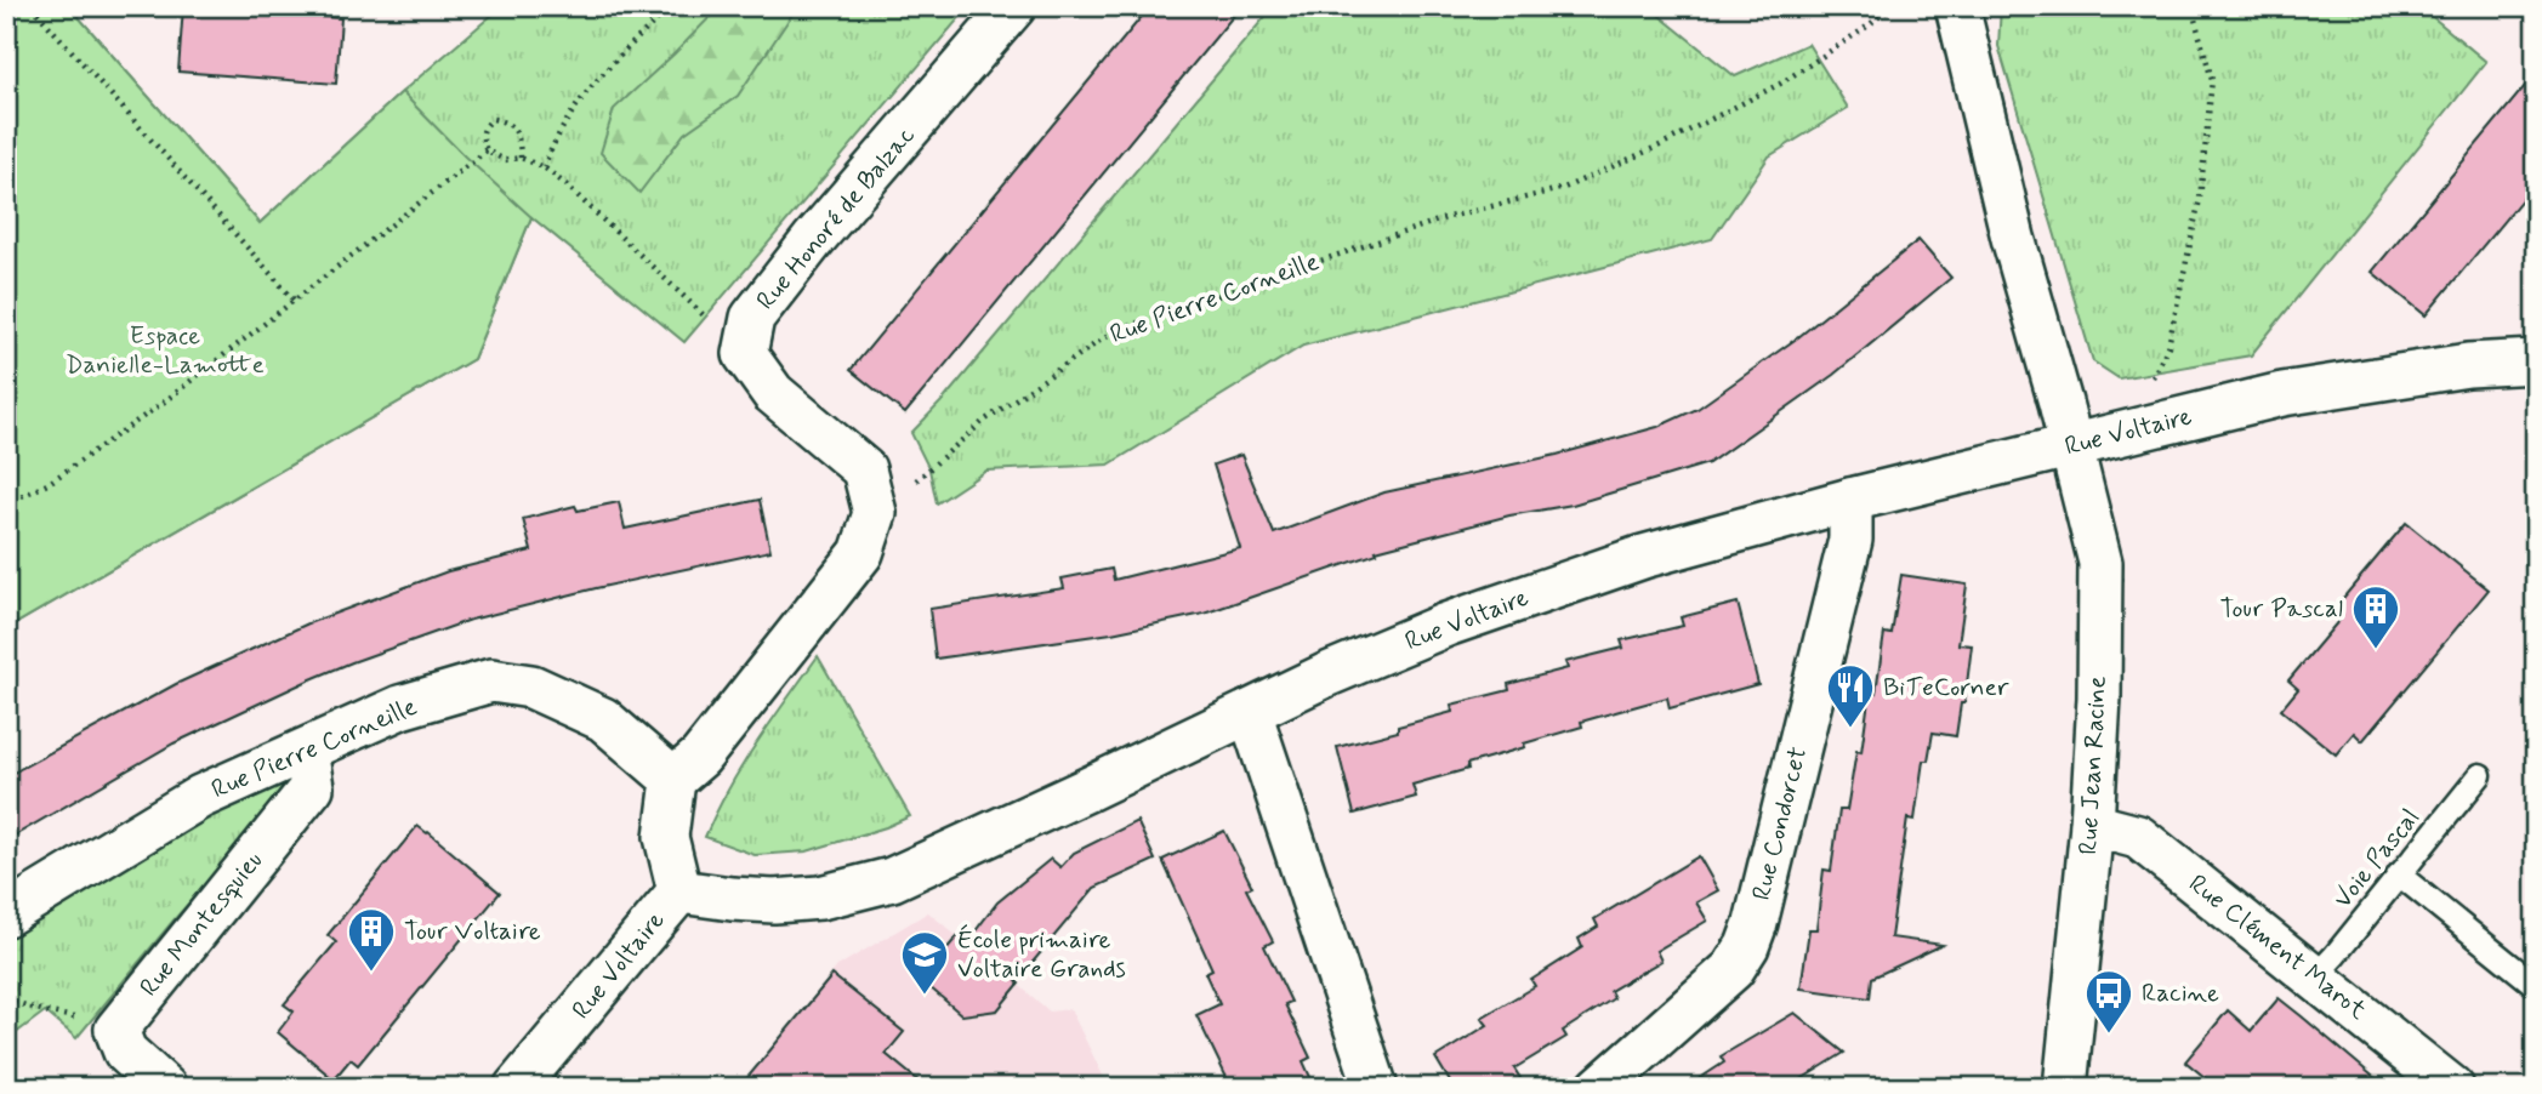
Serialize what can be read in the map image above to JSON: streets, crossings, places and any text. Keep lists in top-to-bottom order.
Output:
{
  "streets": {
    "street": [
      "Rue Honoré de Balzac",
      "Rue Pierre Corneille",
      "Rue Voltaire",
      "Rue Jean Racine",
      "Rue Condorcet",
      "Rue Montesquieu",
      "Rue Clément Marot"
    ],
    "lane": ["Voie Pascal"]
  },
  "crossings": [
    ["Rue Pierre Corneille", "Rue Montesquieu"],
    ["Rue Voltaire", "Rue Jean Racine"],
    ["Rue Voltaire", "Rue Condorcet"],
    ["Rue Jean Racine", "Rue Clément Marot"],
    ["Voie Pascal", "Rue Clément Marot"]
  ],
  "parks": ["Espace Danielle-Lamotte"],
  "places": {
    "building": ["Tour Pascal", "Tour Voltaire"],
    "restaurant": ["BiTeCorner"],
    "school or university": ["École primaire Voltaire Grands"],
    "bus stop": ["Racine"]
  }
}
